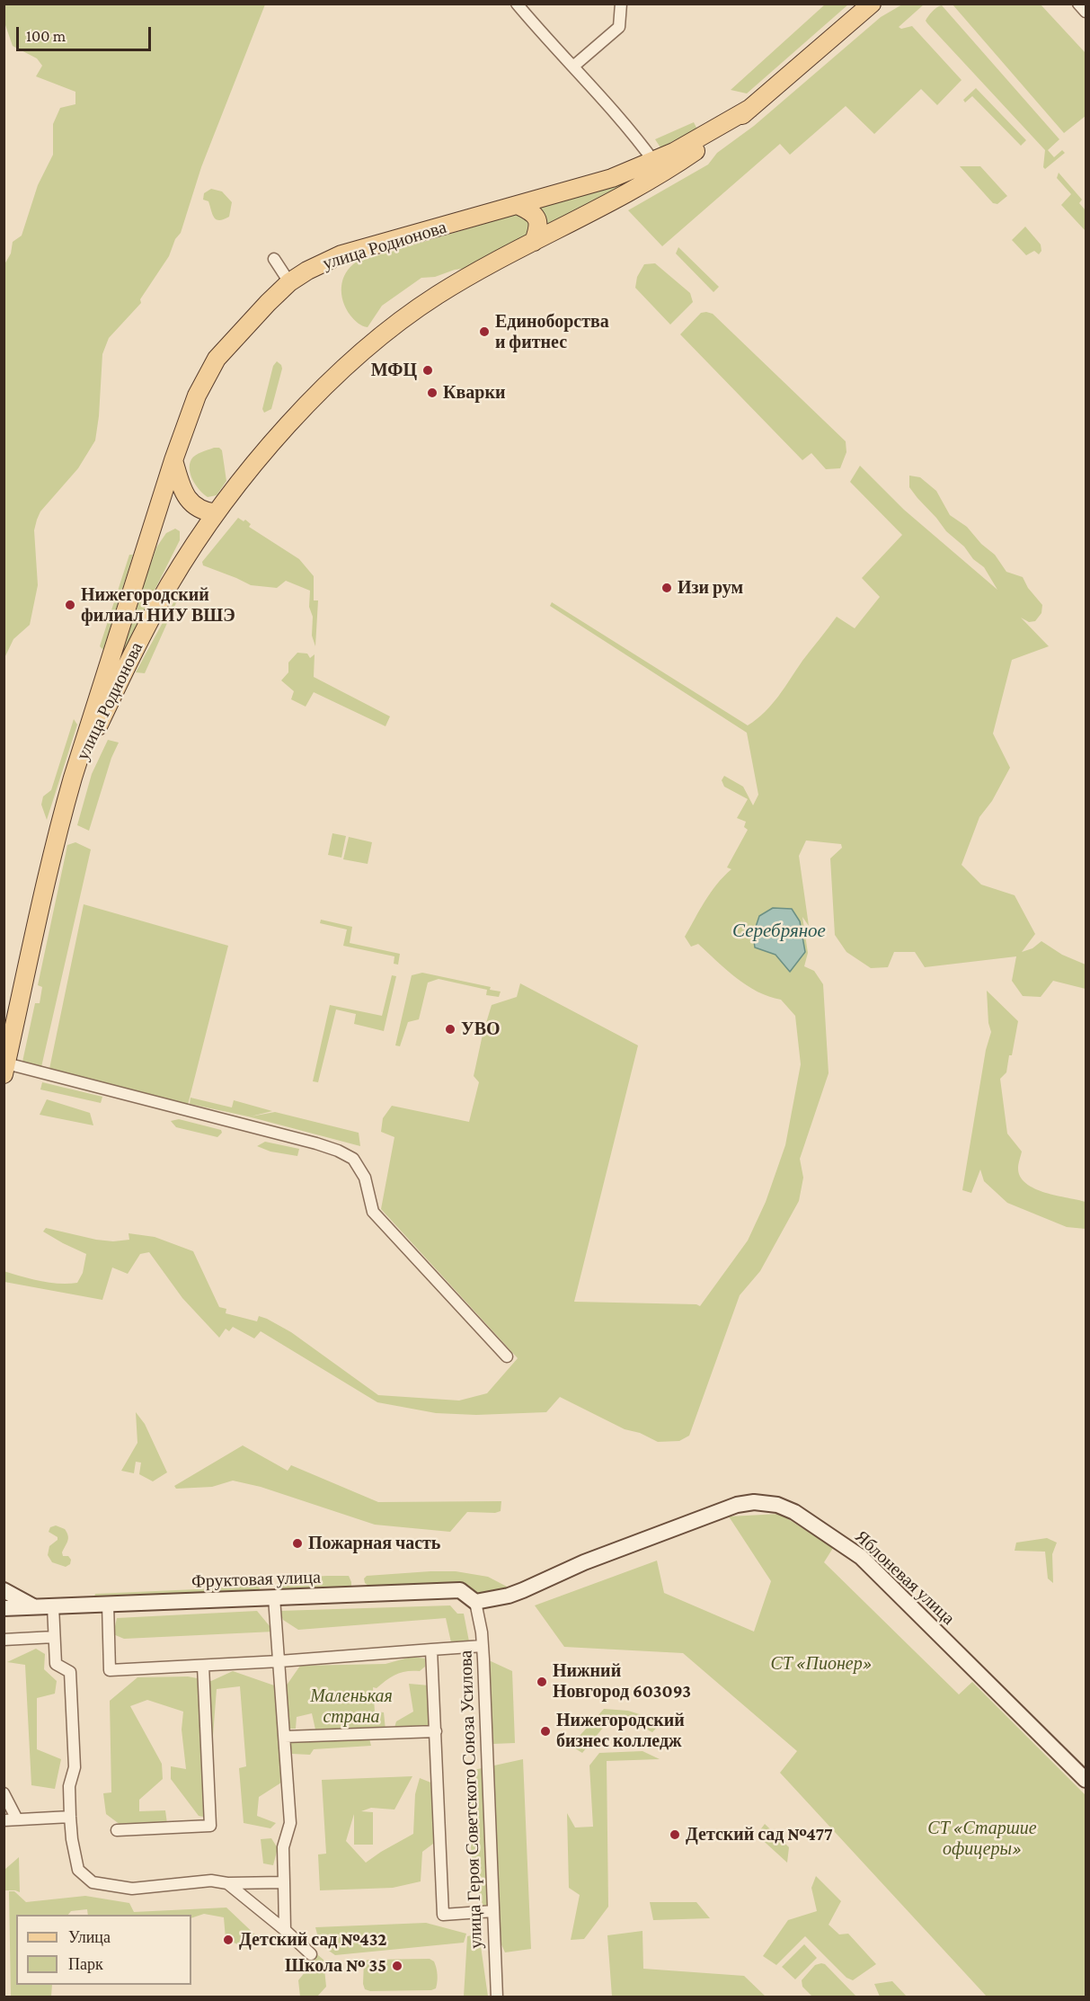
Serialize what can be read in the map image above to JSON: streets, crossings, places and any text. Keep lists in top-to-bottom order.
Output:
{
  "streets": {
    "main road": ["улица Родионова"],
    "street": ["Яблоневая улица", "Фруктовая улица", "улица Героя Советского Союза Усилова"]
  },
  "crossings": [
    ["Яблоневая улица", "Фруктовая улица"],
    ["Яблоневая улица", "улица Героя Советского Союза Усилова"],
    ["Фруктовая улица", "улица Героя Советского Союза Усилова"]
  ],
  "water": ["Серебряное"],
  "parks": ["СТ «Пионер»", "Маленькая страна", "СТ «Старшие офицеры»"],
  "places": [
    "Единоборства и фитнес",
    "МФЦ",
    "Кварки",
    "Изи рум",
    "Нижегородский филиал НИУ ВШЭ",
    "УВО",
    "Пожарная часть",
    "Нижний Новгород 603093",
    "Нижегородский бизнес колледж",
    "Детский сад №477",
    "Детский сад №432",
    "Школа № 35"
  ],
  "legend": ["Улица", "Парк"],
  "scale_bar": "100 m"
}
